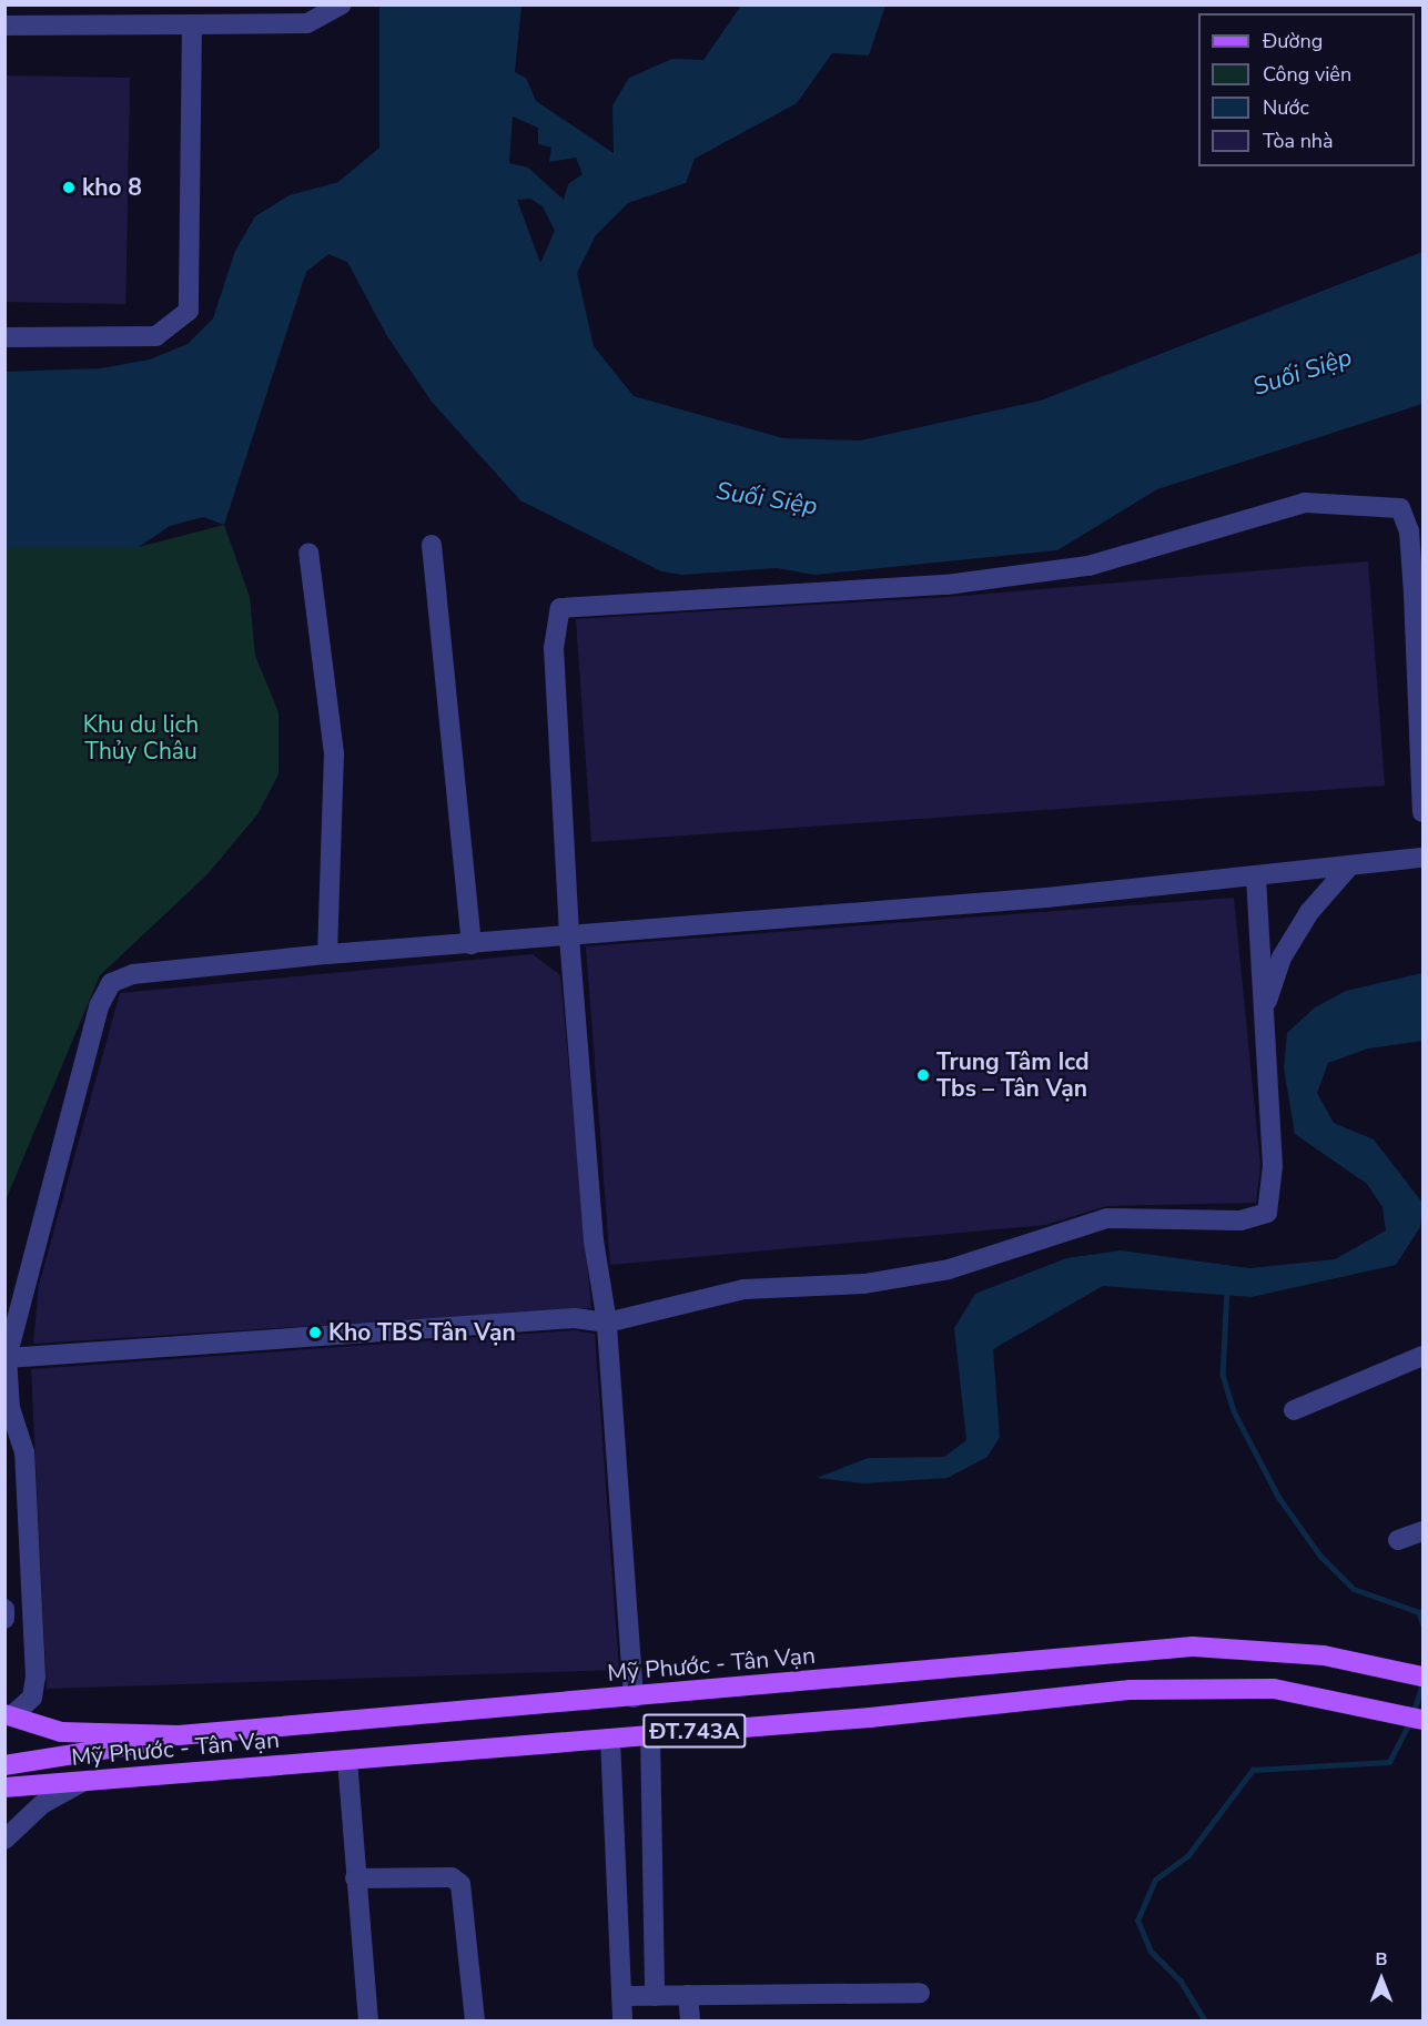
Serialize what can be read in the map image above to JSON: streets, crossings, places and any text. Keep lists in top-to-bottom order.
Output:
{
  "streets": {
    "main road": ["Mỹ Phước - Tân Vạn", "ĐT.743A"]
  },
  "crossings": [
    ["Mỹ Phước - Tân Vạn", "ĐT.743A"]
  ],
  "water": ["Suối Siệp"],
  "parks": ["Khu du lịch Thủy Châu"],
  "places": ["kho 8", "Trung Tâm Icd Tbs – Tân Vạn", "Kho TBS Tân Vạn"],
  "legend": [
    "Đường",
    "Công viên",
    "Nước",
    "Tòa nhà"
  ],
  "north": "top"
}
